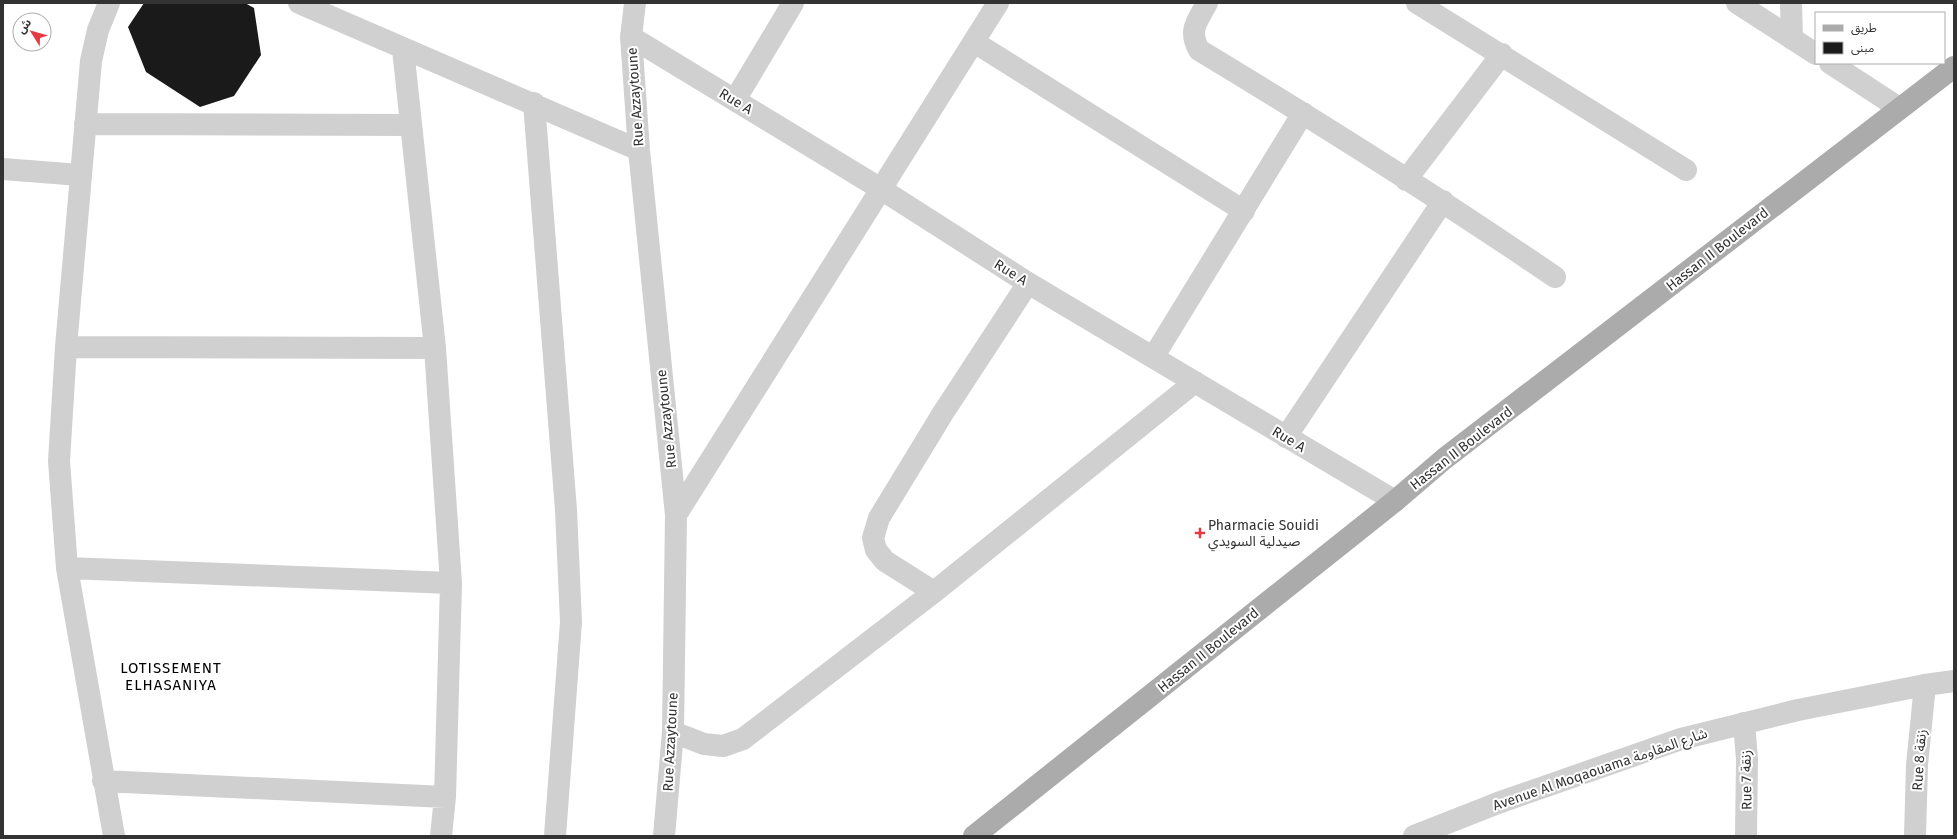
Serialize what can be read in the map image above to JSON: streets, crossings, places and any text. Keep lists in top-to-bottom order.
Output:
{
  "streets": {
    "main road": ["Hassan II Boulevard"],
    "street": [
      "Rue Azzaytoune",
      "Rue A",
      "Rue 8 زنقة",
      "Avenue Al Moqaouama شارع المقاومة",
      "Rue 7 زنقة"
    ]
  },
  "crossings": [
    ["Rue Azzaytoune", "Rue A"],
    ["Rue A", "Hassan II Boulevard"],
    ["Rue 8 زنقة", "Avenue Al Moqaouama شارع المقاومة"],
    ["Avenue Al Moqaouama شارع المقاومة", "Rue 7 زنقة"]
  ],
  "districts": ["LOTISSEMENT ELHASANIYA"],
  "places": {
    "health": ["Pharmacie Souidi صيدلية السويدي"]
  },
  "legend": ["طريق", "مبنى"],
  "north": "top left"
}
